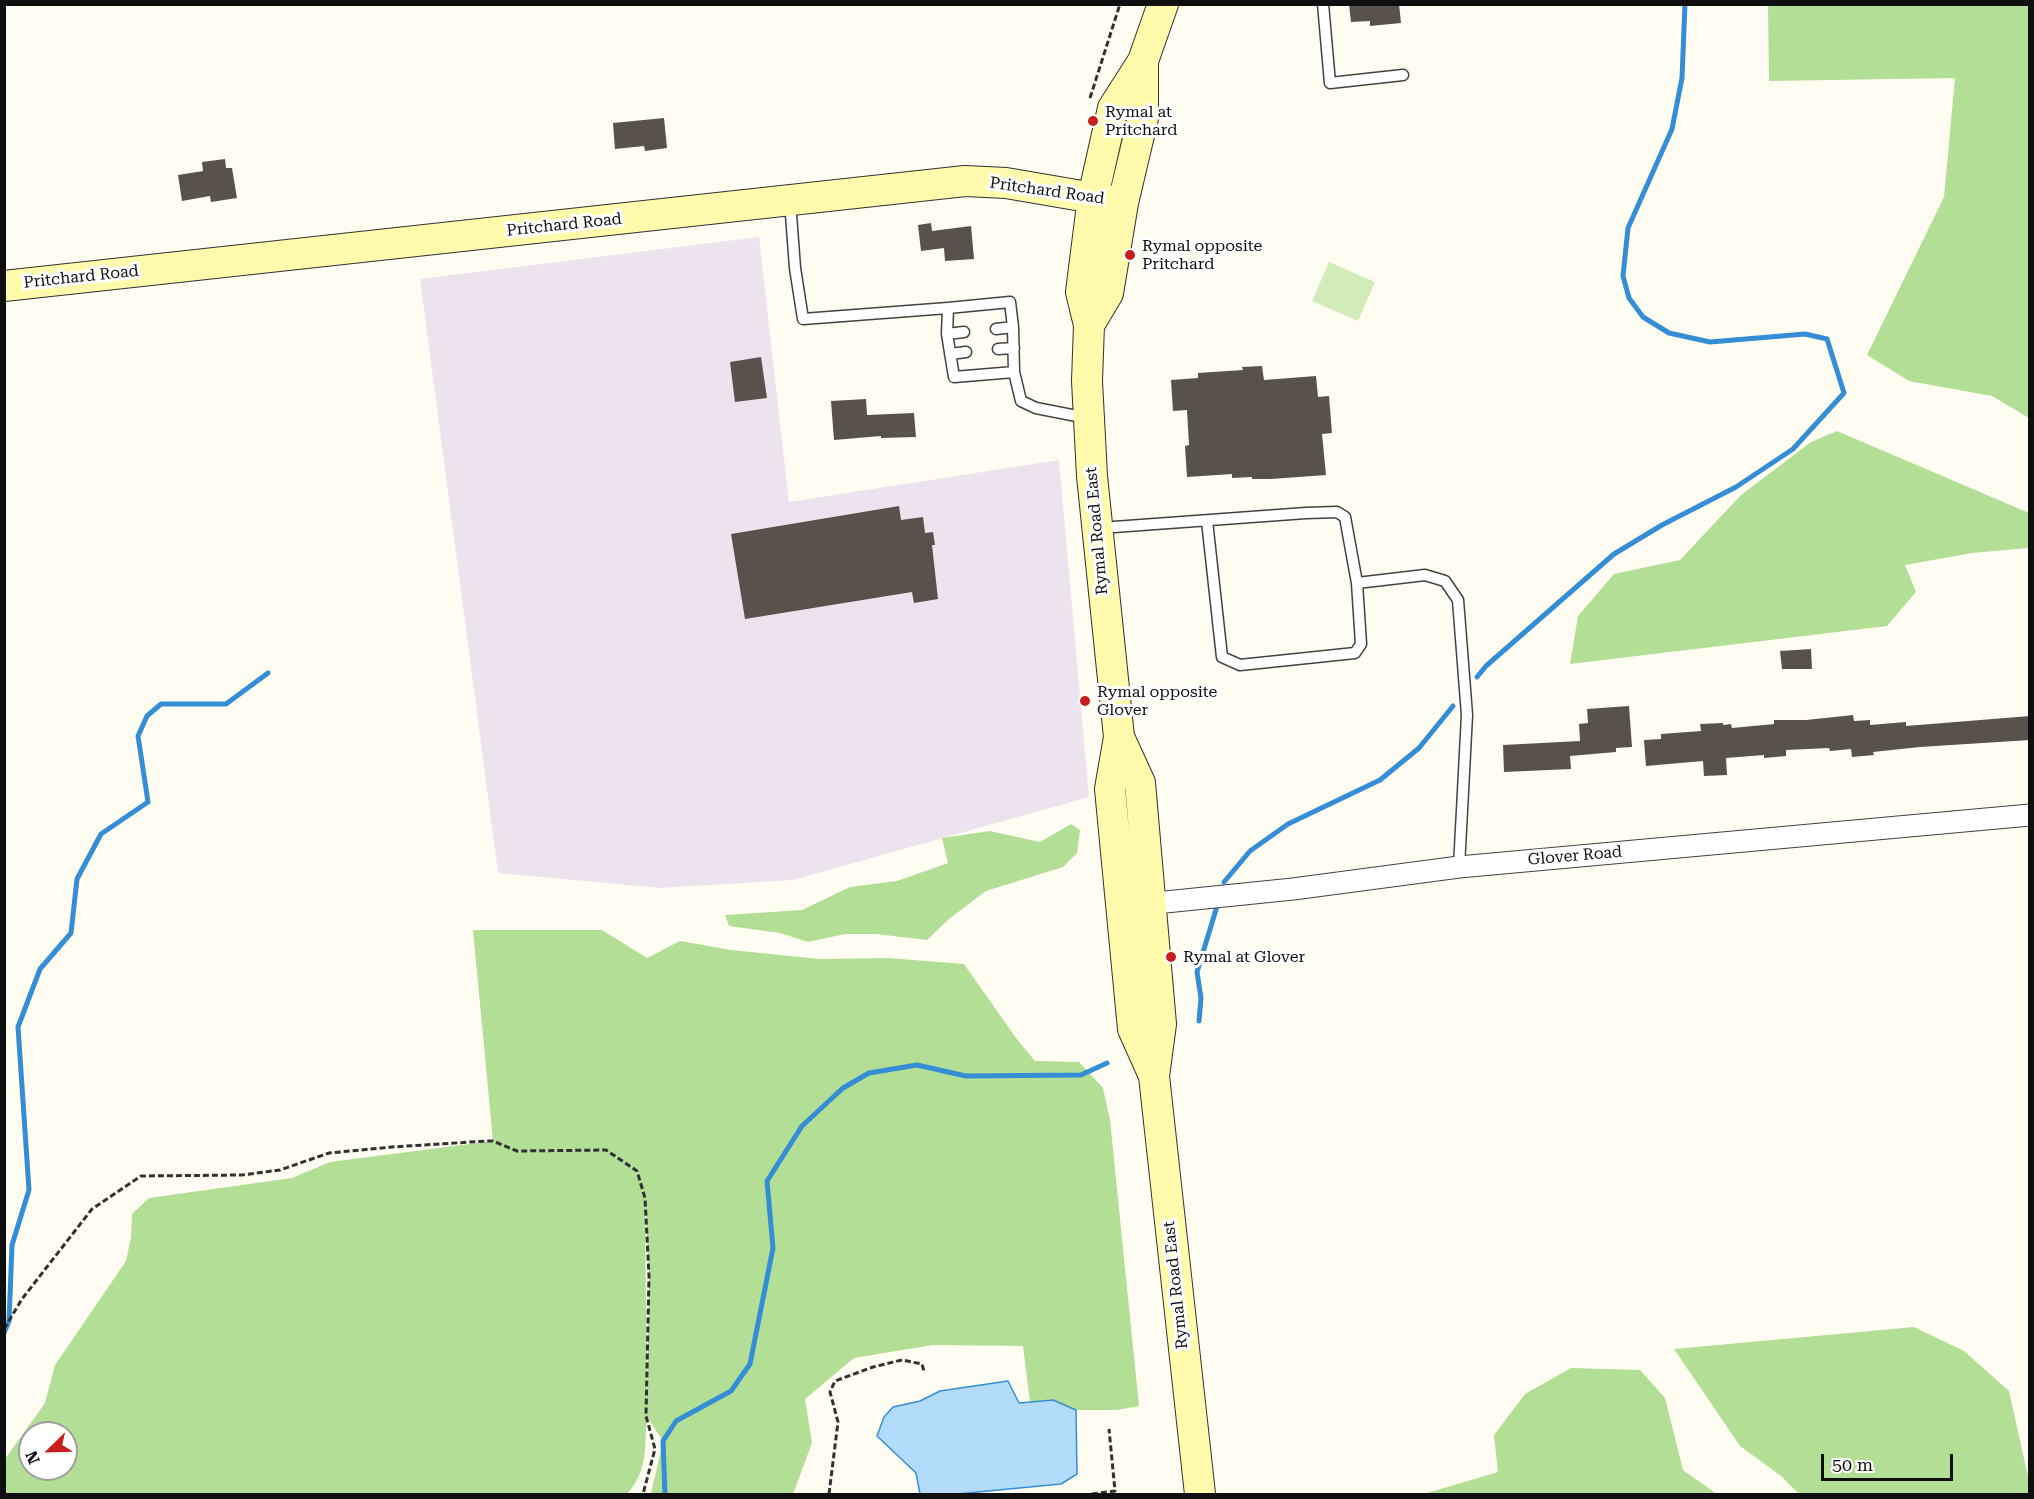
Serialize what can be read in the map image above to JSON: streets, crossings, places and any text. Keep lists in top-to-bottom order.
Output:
{
  "streets": {
    "main road": ["Pritchard Road", "Rymal Road East"],
    "street": ["Glover Road"]
  },
  "crossings": [
    ["Pritchard Road", "Rymal Road East"],
    ["Rymal Road East", "Glover Road"]
  ],
  "places": [
    "Rymal at Pritchard",
    "Rymal opposite Pritchard",
    "Rymal opposite Glover",
    "Rymal at Glover"
  ],
  "scale_bar": "50 m",
  "north": "bottom left"
}
